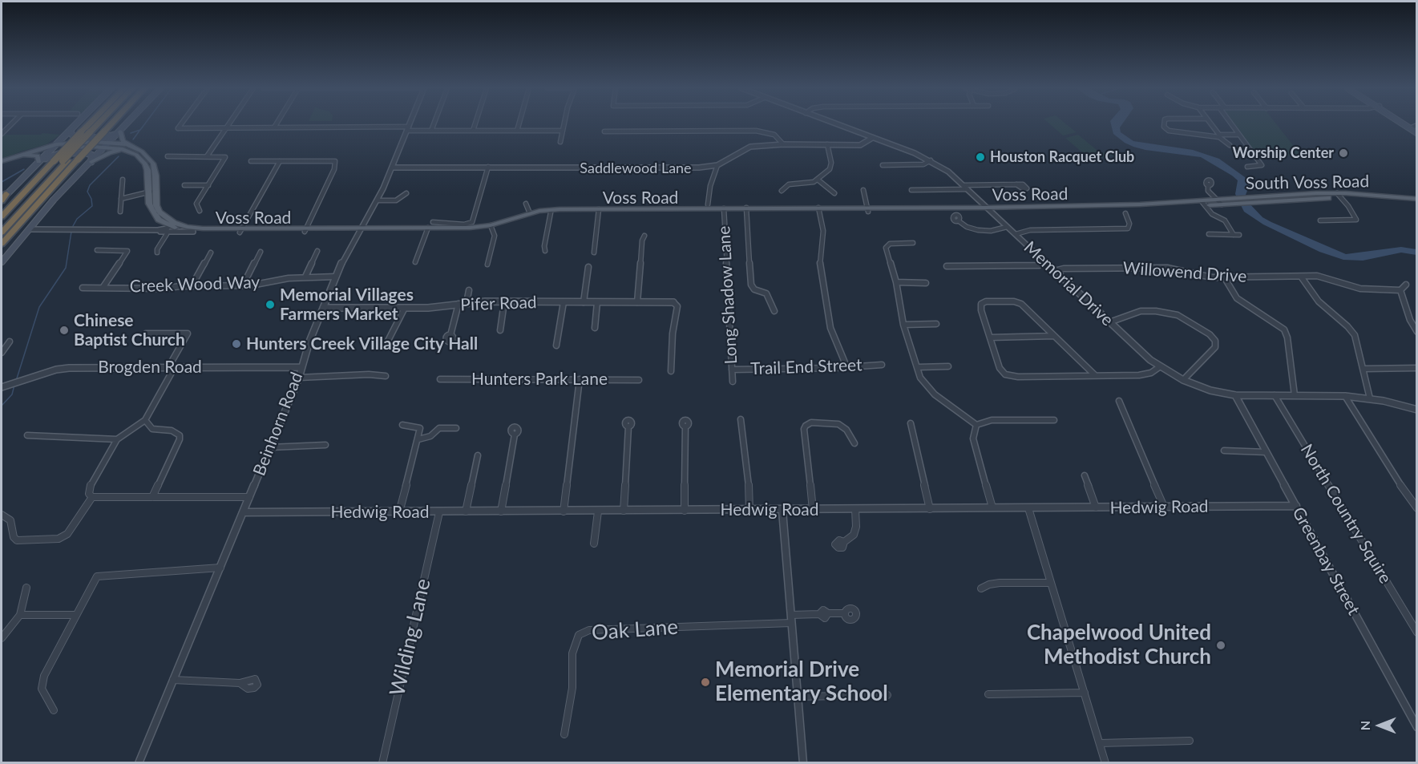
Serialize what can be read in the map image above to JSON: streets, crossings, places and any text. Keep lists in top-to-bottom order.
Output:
{
  "streets": {
    "main road": ["South Voss Road", "Voss Road"],
    "street": [
      "Saddlewood Lane",
      "Willowend Drive",
      "Memorial Drive",
      "Creek Wood Way",
      "Long Shadow Lane",
      "Pifer Road",
      "Brogden Road",
      "Trail End Street",
      "Hunters Park Lane",
      "Beinhorn Road",
      "Hedwig Road",
      "North Country Squire",
      "Greenbay Street",
      "Oak Lane",
      "Wilding Lane"
    ]
  },
  "crossings": [
    ["Saddlewood Lane", "Memorial Drive"],
    ["Saddlewood Lane", "Beinhorn Road"],
    ["South Voss Road", "Voss Road"],
    ["Voss Road", "Memorial Drive"],
    ["Voss Road", "Long Shadow Lane"],
    ["Voss Road", "Beinhorn Road"],
    ["Willowend Drive", "Memorial Drive"],
    ["Memorial Drive", "North Country Squire"],
    ["Memorial Drive", "Greenbay Street"],
    ["Creek Wood Way", "Beinhorn Road"],
    ["Long Shadow Lane", "Trail End Street"],
    ["Pifer Road", "Beinhorn Road"],
    ["Brogden Road", "Beinhorn Road"],
    ["Beinhorn Road", "Hedwig Road"],
    ["Hedwig Road", "Greenbay Street"],
    ["Hedwig Road", "Wilding Lane"]
  ],
  "places": [
    "Worship Center",
    "Houston Racquet Club",
    "Memorial Villages Farmers Market",
    "Chinese Baptist Church",
    "Hunters Creek Village City Hall",
    "Chapelwood United Methodist Church",
    "Memorial Drive Elementary School"
  ],
  "north": "left"
}
